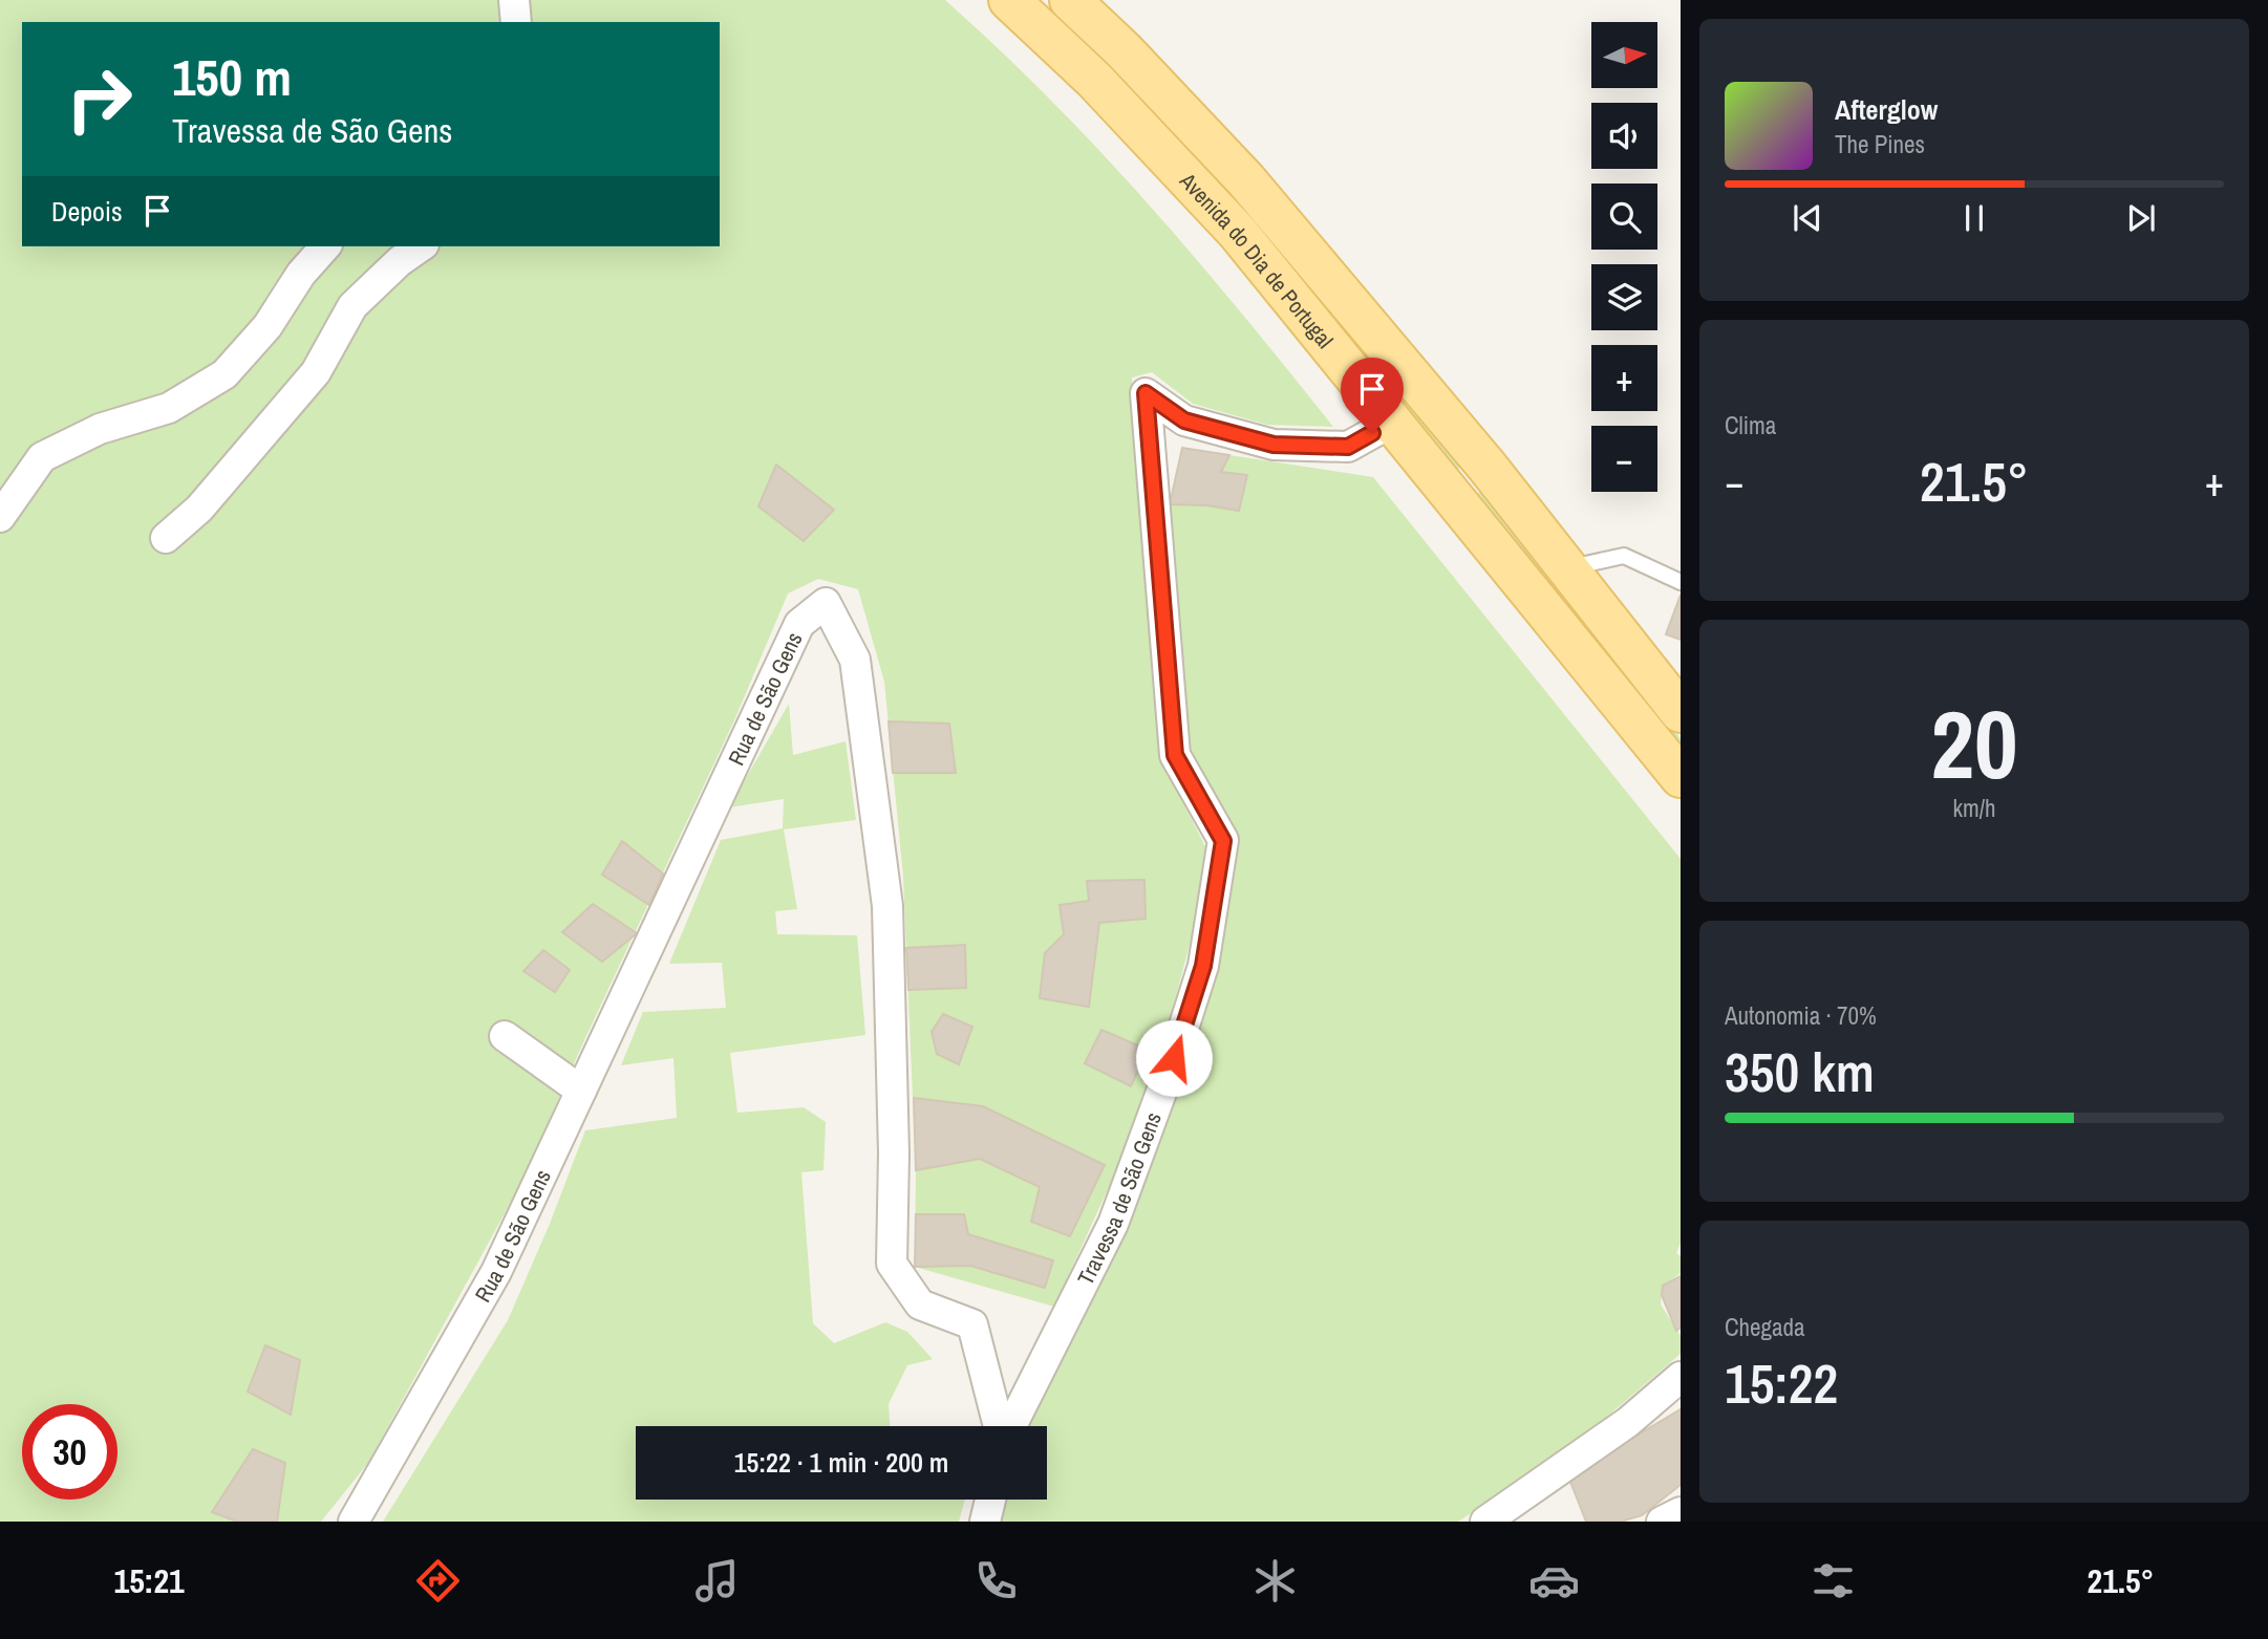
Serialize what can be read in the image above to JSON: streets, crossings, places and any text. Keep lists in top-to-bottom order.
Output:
{
  "streets": {
    "main road": ["Avenida do Dia de Portugal"],
    "street": ["Rua de São Gens", "Travessa de São Gens"]
  },
  "crossings": [
    ["Avenida do Dia de Portugal", "Travessa de São Gens"]
  ],
  "north": "right",
  "page": {
    "map_buttons": ["+", "−"],
    "turn": ["150 m", "Travessa de São Gens"],
    "song": ["Afterglow", "The Pines"],
    "then": "Depois",
    "tile": [
      "Clima",
      ["20", "km/h"],
      ["Autonomia · 70%", "350 km"],
      ["Chegada", "15:22"]
    ],
    "heat": ["−", "21.5°", "+"],
    "limit": "30",
    "trip": "15:22 · 1 min · 200 m",
    "tabs": ["15:21", "21.5°"]
  }
}
